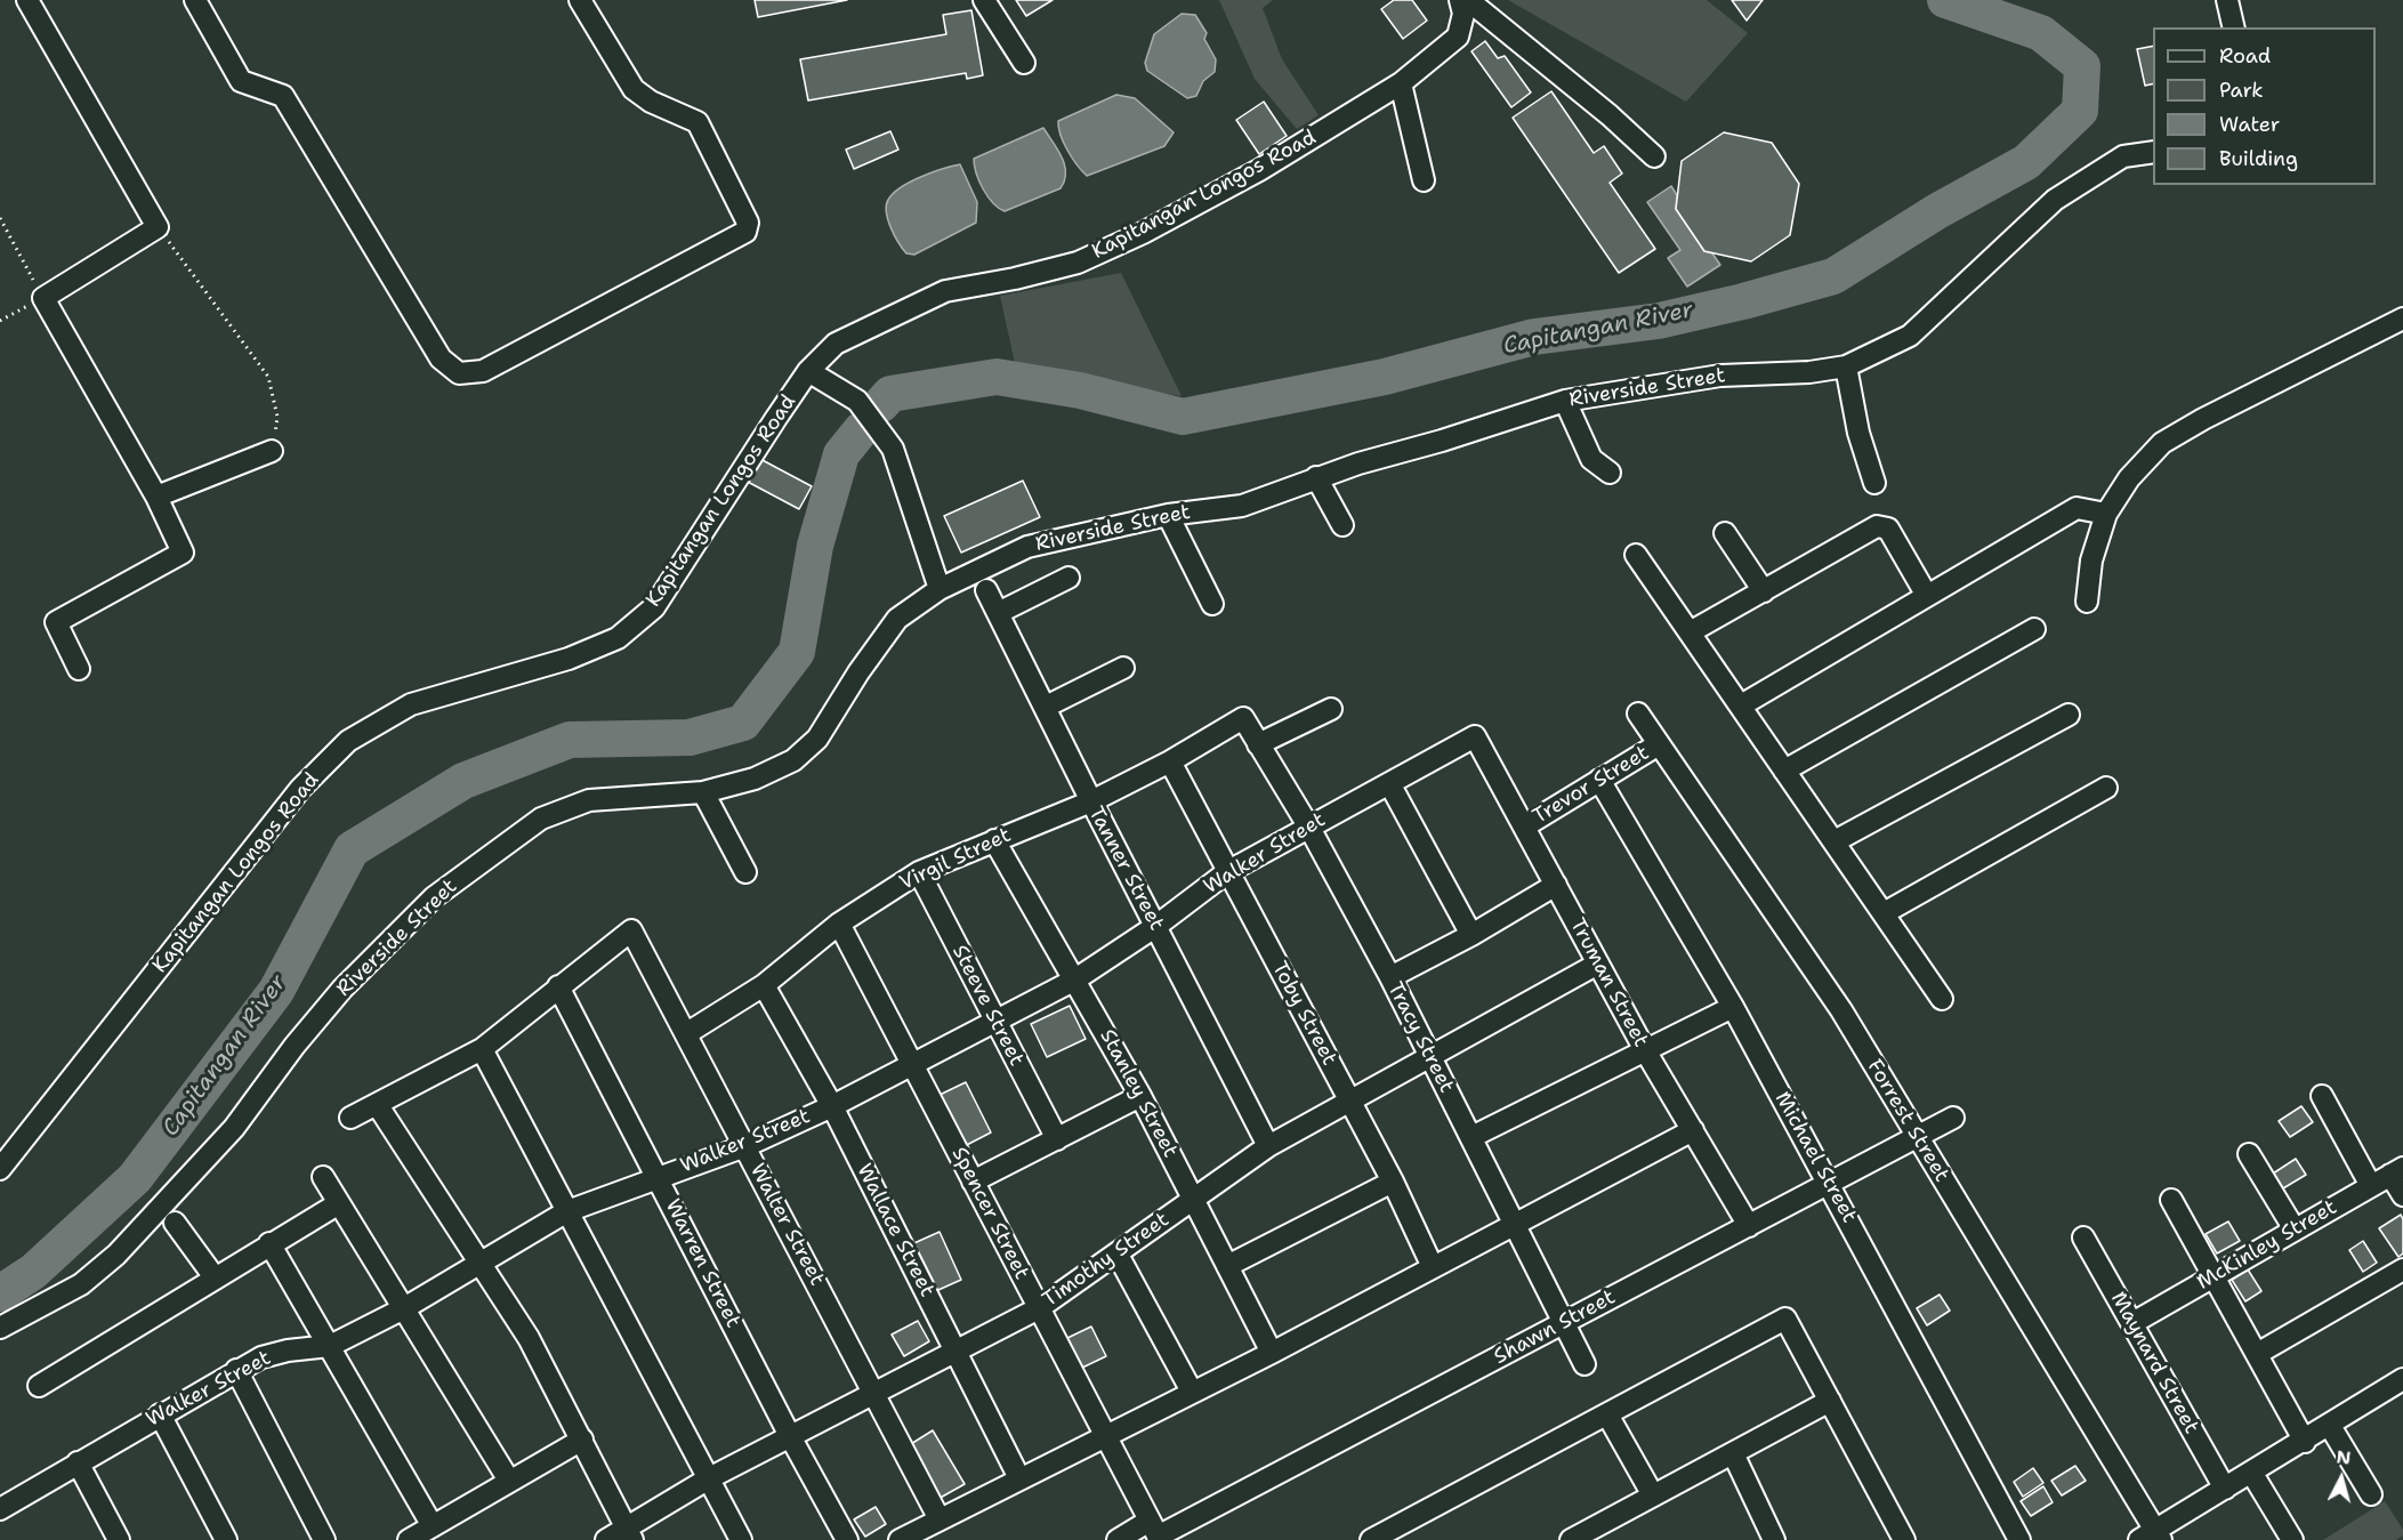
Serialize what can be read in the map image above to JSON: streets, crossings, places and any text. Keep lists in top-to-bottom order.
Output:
{
  "streets": {
    "street": [
      "Kapitangan Longos Road",
      "Riverside Street",
      "Trevor Street",
      "Walker Street",
      "Virgil Street",
      "Tanner Street",
      "Truman Street",
      "Steeve Street",
      "Toby Street",
      "Tracy Street",
      "Stanley Street",
      "Forrest Street",
      "Michael Street",
      "Spencer Street",
      "Walter Street",
      "Wallace Street",
      "McKinley Street",
      "Timothy Street",
      "Warren Street",
      "Shawn Street",
      "Maynard Street"
    ]
  },
  "crossings": [
    ["Trevor Street", "Truman Street"],
    ["Trevor Street", "Forrest Street"],
    ["Trevor Street", "Michael Street"],
    ["Walker Street", "Tanner Street"],
    ["Walker Street", "Truman Street"],
    ["Walker Street", "Steeve Street"],
    ["Walker Street", "Toby Street"],
    ["Walker Street", "Tracy Street"],
    ["Walker Street", "Stanley Street"],
    ["Walker Street", "Spencer Street"],
    ["Walker Street", "Walter Street"],
    ["Walker Street", "Wallace Street"],
    ["Walker Street", "Warren Street"],
    ["Virgil Street", "Tanner Street"],
    ["Virgil Street", "Steeve Street"],
    ["Virgil Street", "Toby Street"],
    ["Virgil Street", "Tracy Street"],
    ["Virgil Street", "Stanley Street"],
    ["Virgil Street", "Spencer Street"],
    ["Virgil Street", "Walter Street"],
    ["Virgil Street", "Wallace Street"],
    ["Tanner Street", "Timothy Street"],
    ["Truman Street", "Timothy Street"],
    ["Truman Street", "Shawn Street"],
    ["Toby Street", "Timothy Street"],
    ["Tracy Street", "Timothy Street"],
    ["Tracy Street", "Shawn Street"],
    ["Stanley Street", "Timothy Street"],
    ["Forrest Street", "Shawn Street"],
    ["Michael Street", "Shawn Street"],
    ["Spencer Street", "Timothy Street"],
    ["Spencer Street", "Shawn Street"],
    ["Walter Street", "Timothy Street"],
    ["Walter Street", "Warren Street"],
    ["Wallace Street", "Timothy Street"],
    ["McKinley Street", "Maynard Street"],
    ["Timothy Street", "Warren Street"]
  ],
  "water": ["Capitangan River"],
  "legend": [
    "Road",
    "Park",
    "Water",
    "Building"
  ],
  "north": "top"
}
